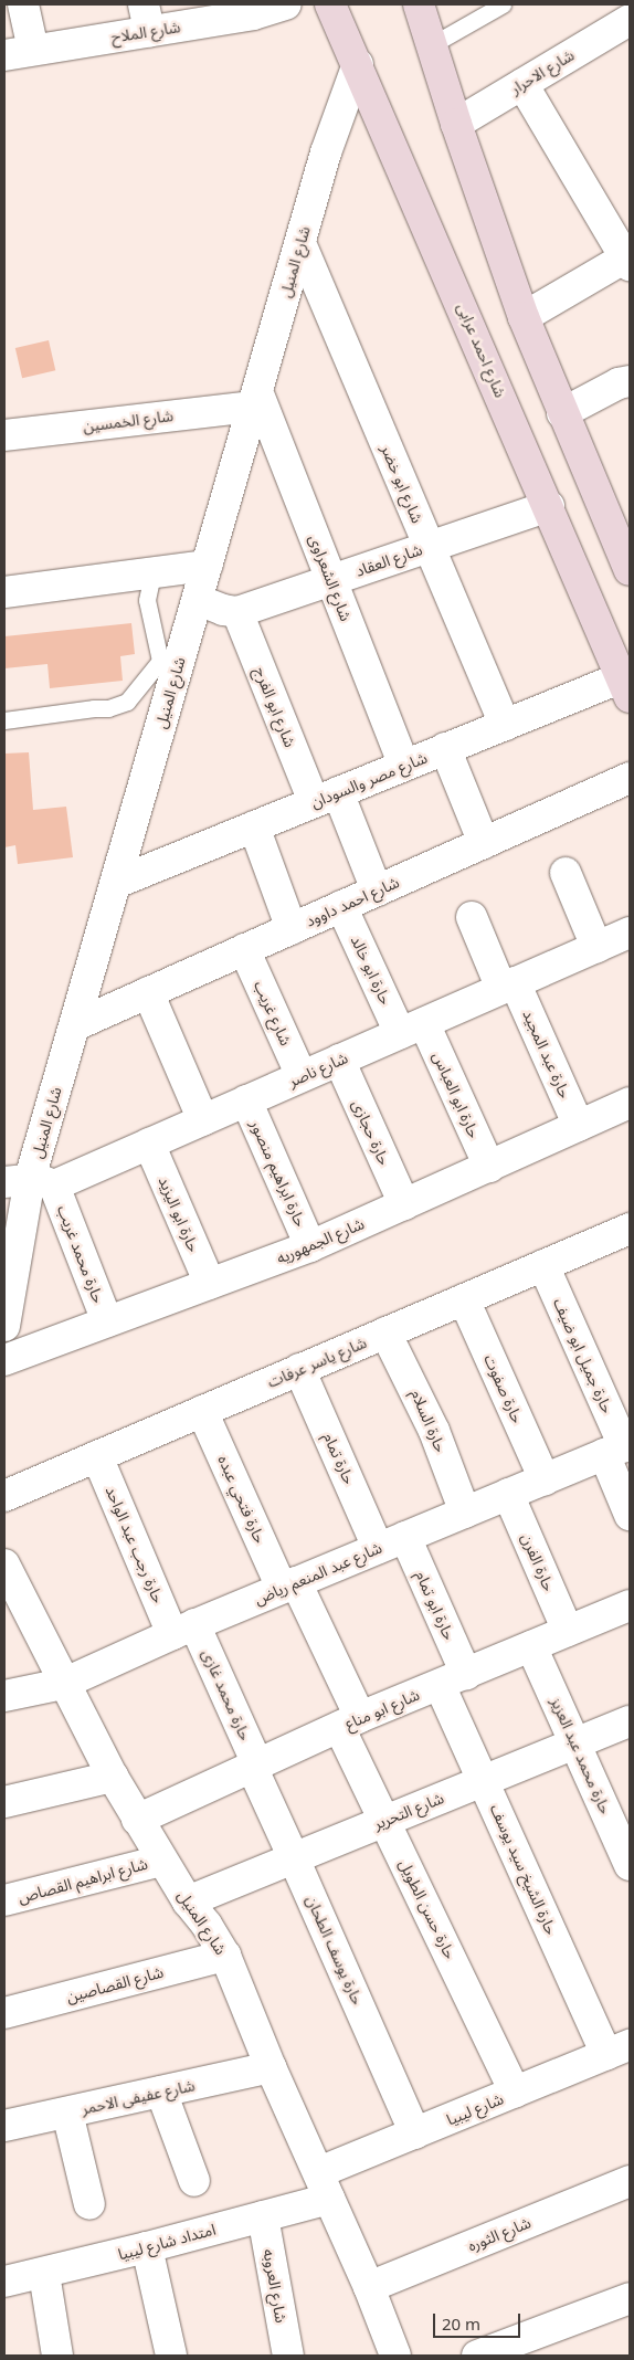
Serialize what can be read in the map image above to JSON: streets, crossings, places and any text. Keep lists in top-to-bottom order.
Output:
{
  "streets": {
    "street": [
      "شارع الملاح",
      "شارع الاحرار",
      "شارع المنيل",
      "شارع احمد عرابى",
      "شارع الخمسين",
      "شارع ابو خضر",
      "شارع العقاد",
      "شارع الشعراوى",
      "شارع ابو الفرج",
      "شارع مصر والسودان",
      "شارع احمد داوود",
      "حارة ابو خالد",
      "شارع غريب",
      "حارة عبد المجيد",
      "شارع ناصر",
      "حارة ابو العباس",
      "حارة حجازى",
      "حارة ابراهيم منصور",
      "حارة ابو اليزيد",
      "شارع الجمهوريه",
      "حارة محمد غريب",
      "حارة جميل ابو ضيف",
      "شارع ياسر عرفات",
      "حارة صفوت",
      "حارة السلام",
      "حارة تمام",
      "حارة فتحي عبده",
      "حارة رجب عبد الواحد",
      "حارة الفرن",
      "شارع عبد المنعم رياض",
      "حارة ابو تمام",
      "حارة محمد غازى",
      "شارع ابو مناع",
      "حارة محمد عبد العزيز",
      "شارع التحرير",
      "حارة الشيخ سيد يوسف",
      "شارع ابراهيم القصاص",
      "حارة حسن الطويل",
      "حارة يوسف الطحان",
      "شارع القصاصين",
      "شارع عفيفى الاحمر",
      "شارع ليبيا",
      "شارع الثوره",
      "امتداد شارع ليبيا",
      "شارع العروبه"
    ]
  },
  "crossings": [
    ["شارع المنيل", "شارع احمد عرابى"],
    ["شارع المنيل", "شارع الخمسين"],
    ["شارع المنيل", "شارع ابو خضر"],
    ["شارع المنيل", "شارع الشعراوى"],
    ["شارع المنيل", "شارع مصر والسودان"],
    ["شارع المنيل", "شارع احمد داوود"],
    ["شارع المنيل", "شارع ناصر"],
    ["شارع المنيل", "حارة محمد غريب"],
    ["شارع المنيل", "شارع عبد المنعم رياض"],
    ["شارع المنيل", "شارع ابو مناع"],
    ["شارع المنيل", "شارع التحرير"],
    ["شارع المنيل", "شارع ابراهيم القصاص"],
    ["شارع المنيل", "شارع القصاصين"],
    ["شارع المنيل", "شارع عفيفى الاحمر"],
    ["شارع المنيل", "شارع ليبيا"],
    ["شارع المنيل", "شارع الثوره"],
    ["شارع المنيل", "امتداد شارع ليبيا"],
    ["شارع احمد عرابى", "شارع العقاد"],
    ["شارع احمد عرابى", "شارع مصر والسودان"],
    ["شارع الخمسين", "شارع الشعراوى"],
    ["شارع ابو خضر", "شارع العقاد"],
    ["شارع ابو خضر", "شارع مصر والسودان"],
    ["شارع العقاد", "شارع الشعراوى"],
    ["شارع العقاد", "شارع ابو الفرج"],
    ["شارع الشعراوى", "شارع مصر والسودان"],
    ["شارع ابو الفرج", "شارع مصر والسودان"],
    ["شارع ابو الفرج", "شارع احمد داوود"],
    ["شارع احمد داوود", "حارة ابو خالد"],
    ["شارع احمد داوود", "شارع غريب"],
    ["حارة ابو خالد", "شارع ناصر"],
    ["حارة ابو خالد", "حارة ابو العباس"],
    ["شارع غريب", "شارع ناصر"],
    ["حارة عبد المجيد", "شارع ناصر"],
    ["حارة عبد المجيد", "شارع الجمهوريه"],
    ["شارع ناصر", "حارة ابو العباس"],
    ["شارع ناصر", "حارة حجازى"],
    ["شارع ناصر", "حارة ابراهيم منصور"],
    ["شارع ناصر", "حارة ابو اليزيد"],
    ["شارع ناصر", "حارة محمد غريب"],
    ["حارة ابو العباس", "شارع الجمهوريه"],
    ["حارة حجازى", "شارع الجمهوريه"],
    ["حارة ابراهيم منصور", "شارع الجمهوريه"],
    ["حارة ابو اليزيد", "شارع الجمهوريه"],
    ["شارع الجمهوريه", "حارة محمد غريب"],
    ["حارة جميل ابو ضيف", "شارع ياسر عرفات"],
    ["حارة جميل ابو ضيف", "شارع عبد المنعم رياض"],
    ["شارع ياسر عرفات", "حارة صفوت"],
    ["شارع ياسر عرفات", "حارة السلام"],
    ["شارع ياسر عرفات", "حارة تمام"],
    ["شارع ياسر عرفات", "حارة فتحي عبده"],
    ["شارع ياسر عرفات", "حارة رجب عبد الواحد"],
    ["حارة صفوت", "شارع عبد المنعم رياض"],
    ["حارة السلام", "شارع عبد المنعم رياض"],
    ["حارة تمام", "شارع عبد المنعم رياض"],
    ["حارة تمام", "حارة ابو تمام"],
    ["حارة فتحي عبده", "شارع عبد المنعم رياض"],
    ["حارة فتحي عبده", "شارع ابو مناع"],
    ["حارة فتحي عبده", "حارة حسن الطويل"],
    ["حارة رجب عبد الواحد", "شارع عبد المنعم رياض"],
    ["حارة رجب عبد الواحد", "حارة محمد غازى"],
    ["حارة الفرن", "شارع عبد المنعم رياض"],
    ["حارة الفرن", "شارع ابو مناع"],
    ["شارع عبد المنعم رياض", "حارة ابو تمام"],
    ["شارع عبد المنعم رياض", "حارة محمد غازى"],
    ["حارة ابو تمام", "شارع ابو مناع"],
    ["حارة ابو تمام", "حارة الشيخ سيد يوسف"],
    ["حارة محمد غازى", "شارع ابو مناع"],
    ["حارة محمد غازى", "حارة يوسف الطحان"],
    ["شارع ابو مناع", "حارة محمد عبد العزيز"],
    ["شارع ابو مناع", "حارة الشيخ سيد يوسف"],
    ["شارع ابو مناع", "حارة حسن الطويل"],
    ["شارع ابو مناع", "حارة يوسف الطحان"],
    ["حارة محمد عبد العزيز", "شارع التحرير"],
    ["شارع التحرير", "حارة الشيخ سيد يوسف"],
    ["شارع التحرير", "حارة حسن الطويل"],
    ["شارع التحرير", "حارة يوسف الطحان"],
    ["حارة الشيخ سيد يوسف", "شارع ليبيا"],
    ["حارة حسن الطويل", "شارع ليبيا"],
    ["حارة يوسف الطحان", "شارع ليبيا"],
    ["شارع ليبيا", "امتداد شارع ليبيا"],
    ["امتداد شارع ليبيا", "شارع العروبه"]
  ],
  "scale_bar": "20 m"
}
